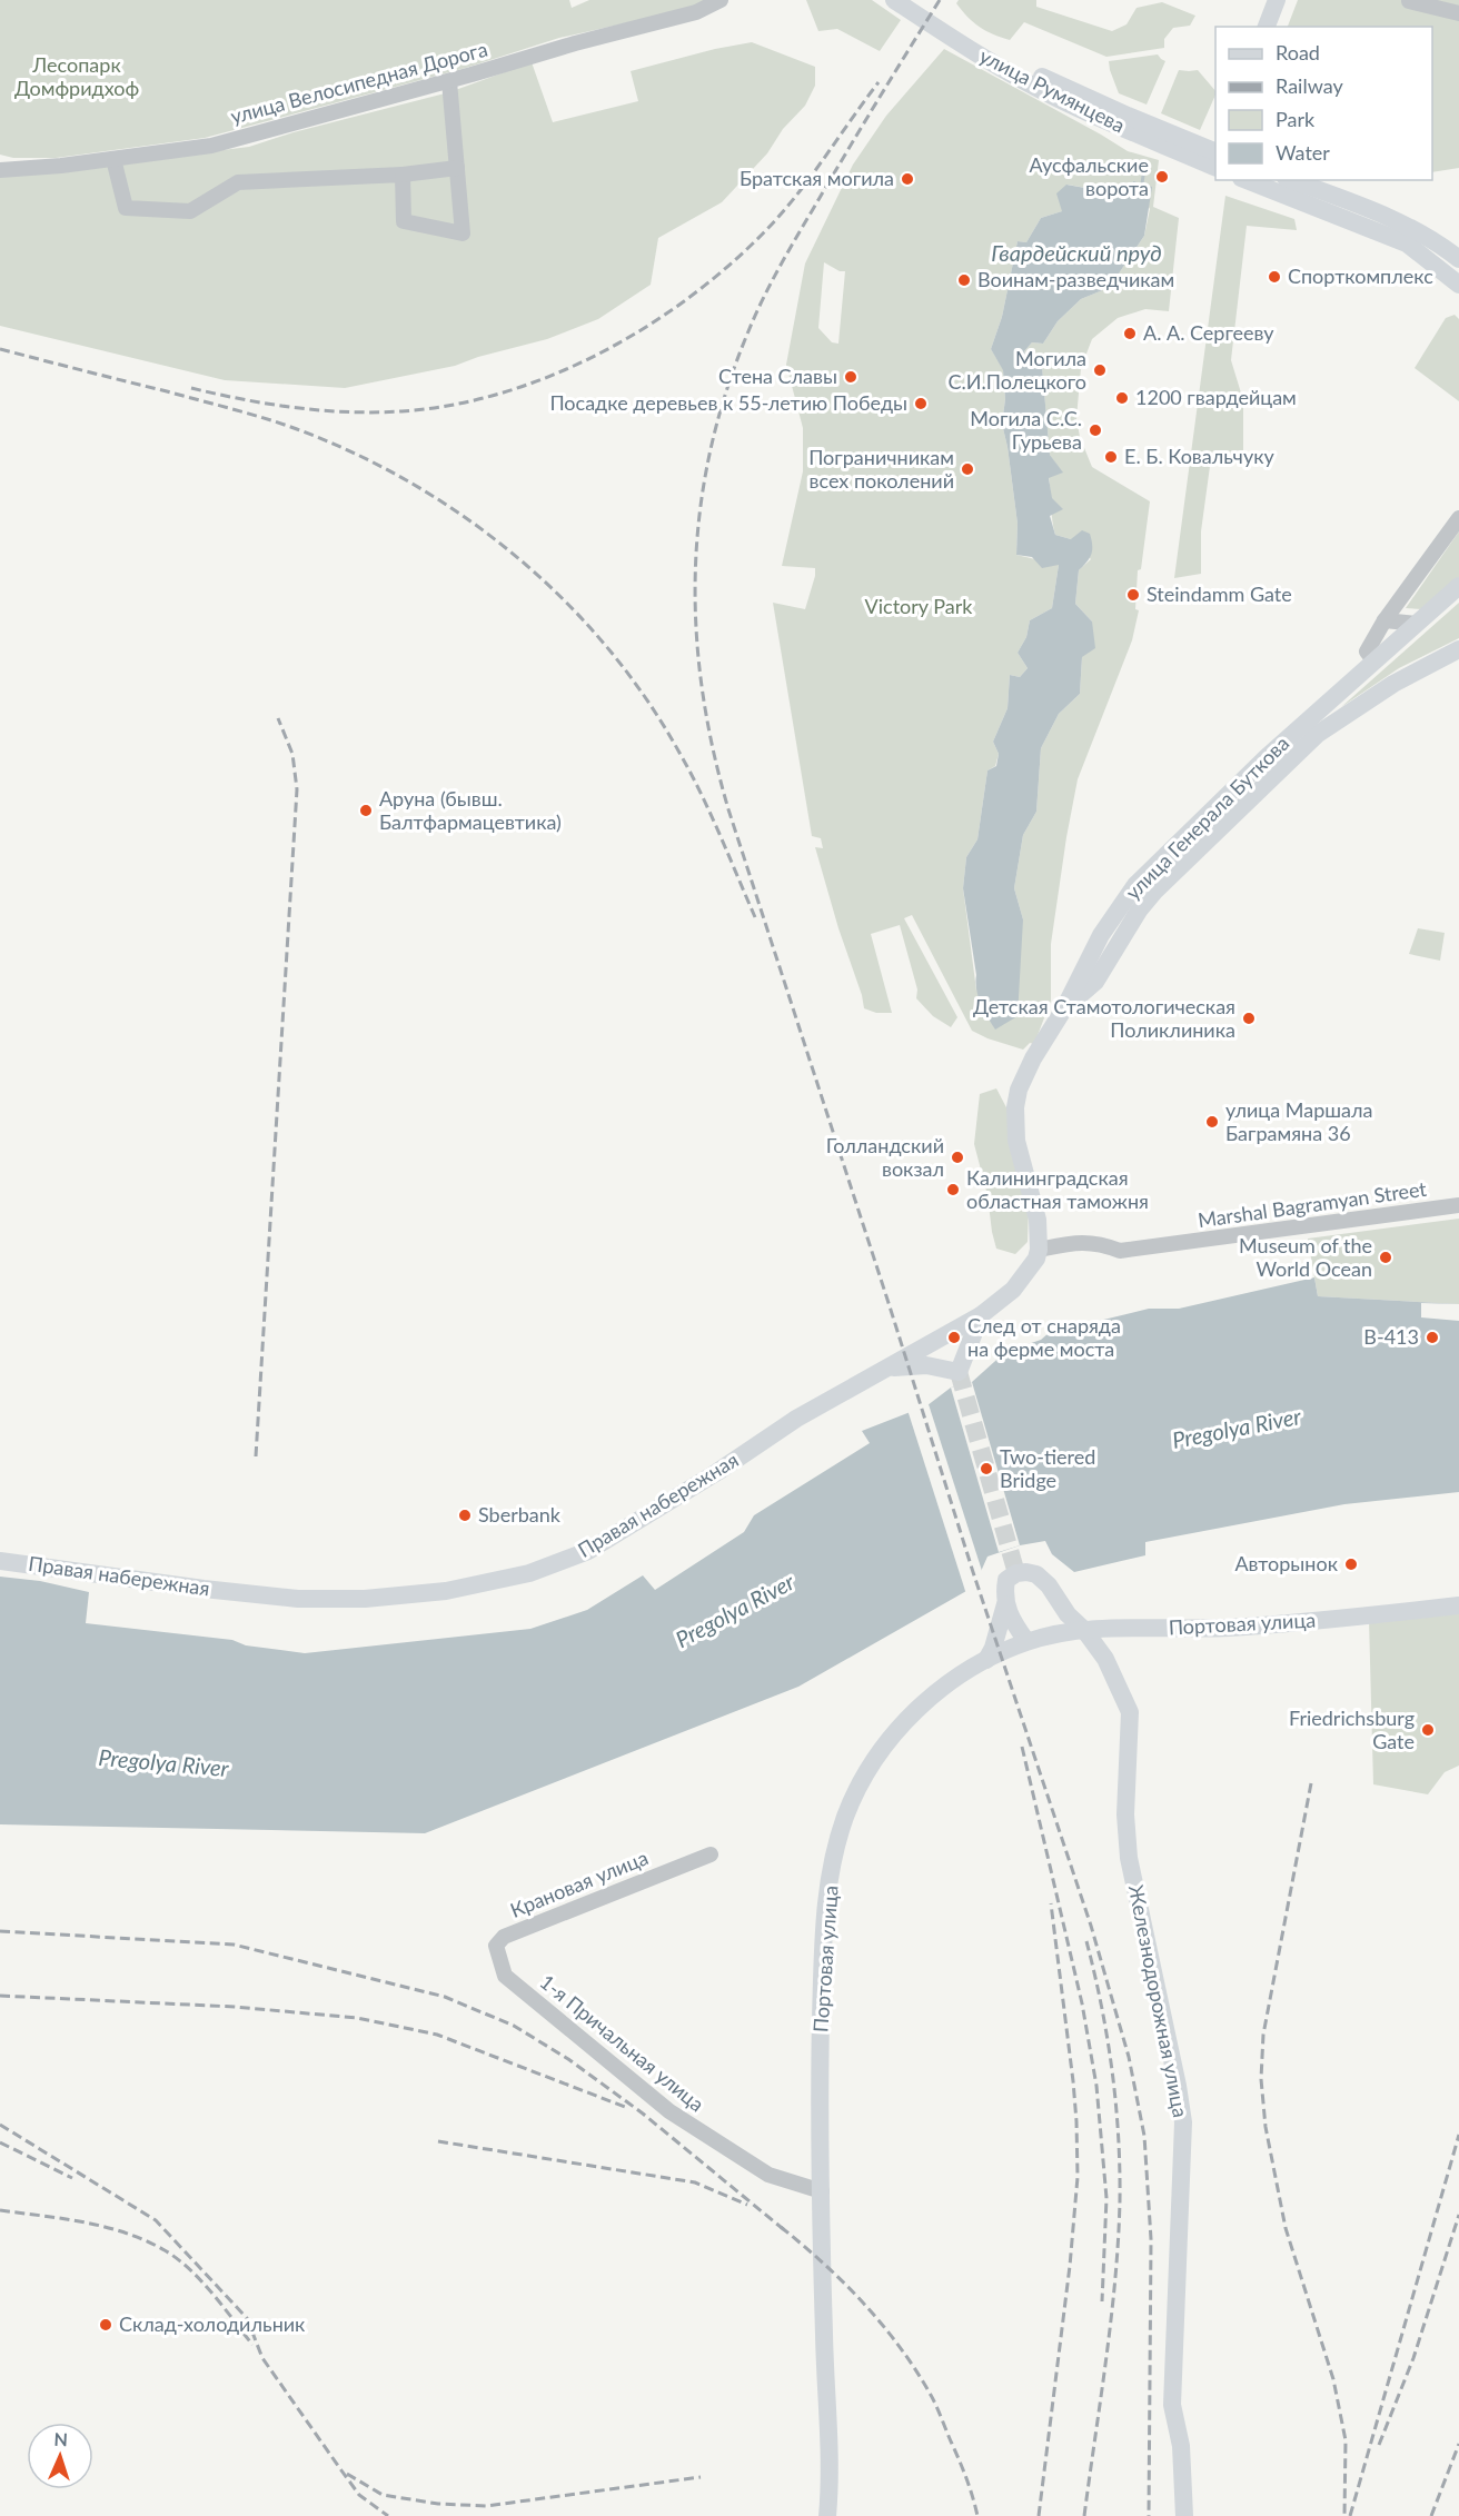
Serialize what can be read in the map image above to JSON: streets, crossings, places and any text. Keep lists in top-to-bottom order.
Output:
{
  "streets": {
    "main road": [
      "улица Румянцева",
      "улица Генерала Буткова",
      "Правая набережная",
      "Портовая улица",
      "Железнодорожная улица"
    ],
    "street": [
      "улица Велосипедная Дорога",
      "Marshal Bagramyan Street",
      "Крановая улица",
      "1-я Причальная улица"
    ]
  },
  "crossings": [
    ["Marshal Bagramyan Street", "Правая набережная"],
    ["Портовая улица", "Железнодорожная улица"],
    ["Портовая улица", "1-я Причальная улица"],
    ["Крановая улица", "1-я Причальная улица"]
  ],
  "water": ["Гвардейский пруд", "Pregolya River"],
  "parks": ["Лесопарк Домфридхоф", "Victory Park"],
  "places": [
    "Аусфальские ворота",
    "Братская могила",
    "Спорткомплекс",
    "Воинам-разведчикам",
    "А. А. Сергееву",
    "Могила С.И.Полецкого",
    "Стена Славы",
    "1200 гвардейцам",
    "Посадке деревьев к 55-летию Победы",
    "Могила С.С. Гурьева",
    "Е. Б. Ковальчуку",
    "Пограничникам всех поколений",
    "Steindamm Gate",
    "Аруна (бывш. Балтфармацевтика)",
    "Детская Стамотологическая Поликлиника",
    "улица Маршала Баграмяна 36",
    "Голландский вокзал",
    "Калининградская областная таможня",
    "Museum of the World Ocean",
    "След от снаряда на ферме моста",
    "B-413",
    "Two-tiered Bridge",
    "Sberbank",
    "Авторынок",
    "Friedrichsburg Gate",
    "Склад-холодильник"
  ],
  "legend": [
    "Road",
    "Railway",
    "Park",
    "Water"
  ],
  "north": "top"
}
